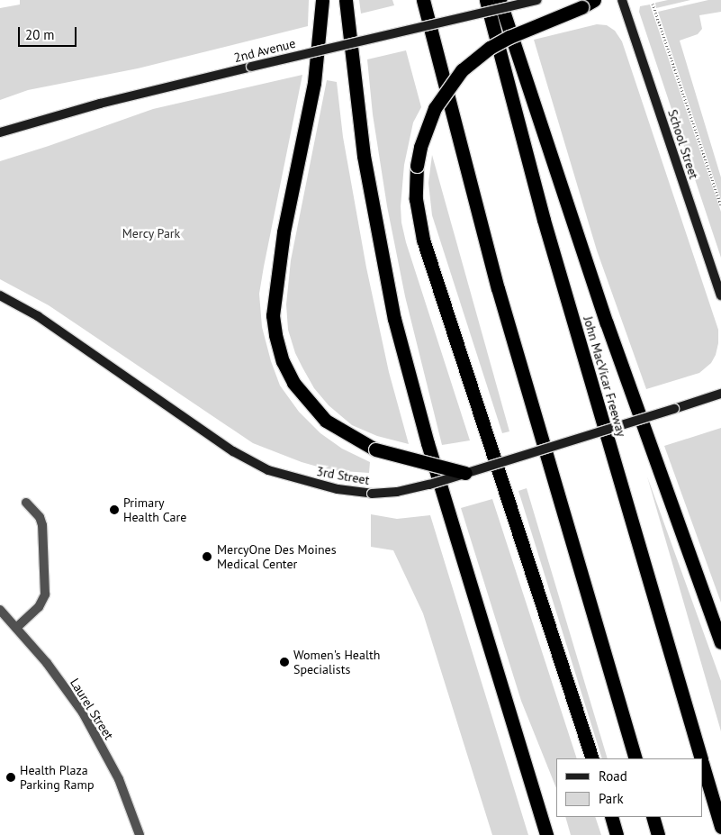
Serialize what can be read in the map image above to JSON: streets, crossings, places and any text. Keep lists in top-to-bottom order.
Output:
{
  "streets": {
    "highway": ["John MacVicar Freeway"],
    "main road": ["2nd Avenue", "School Street", "3rd Street"],
    "street": ["Laurel Street"]
  },
  "parks": ["Mercy Park"],
  "places": [
    "Primary Health Care",
    "MercyOne Des Moines Medical Center",
    "Women's Health Specialists",
    "Health Plaza Parking Ramp"
  ],
  "legend": ["Road", "Park"],
  "scale_bar": "20 m"
}
